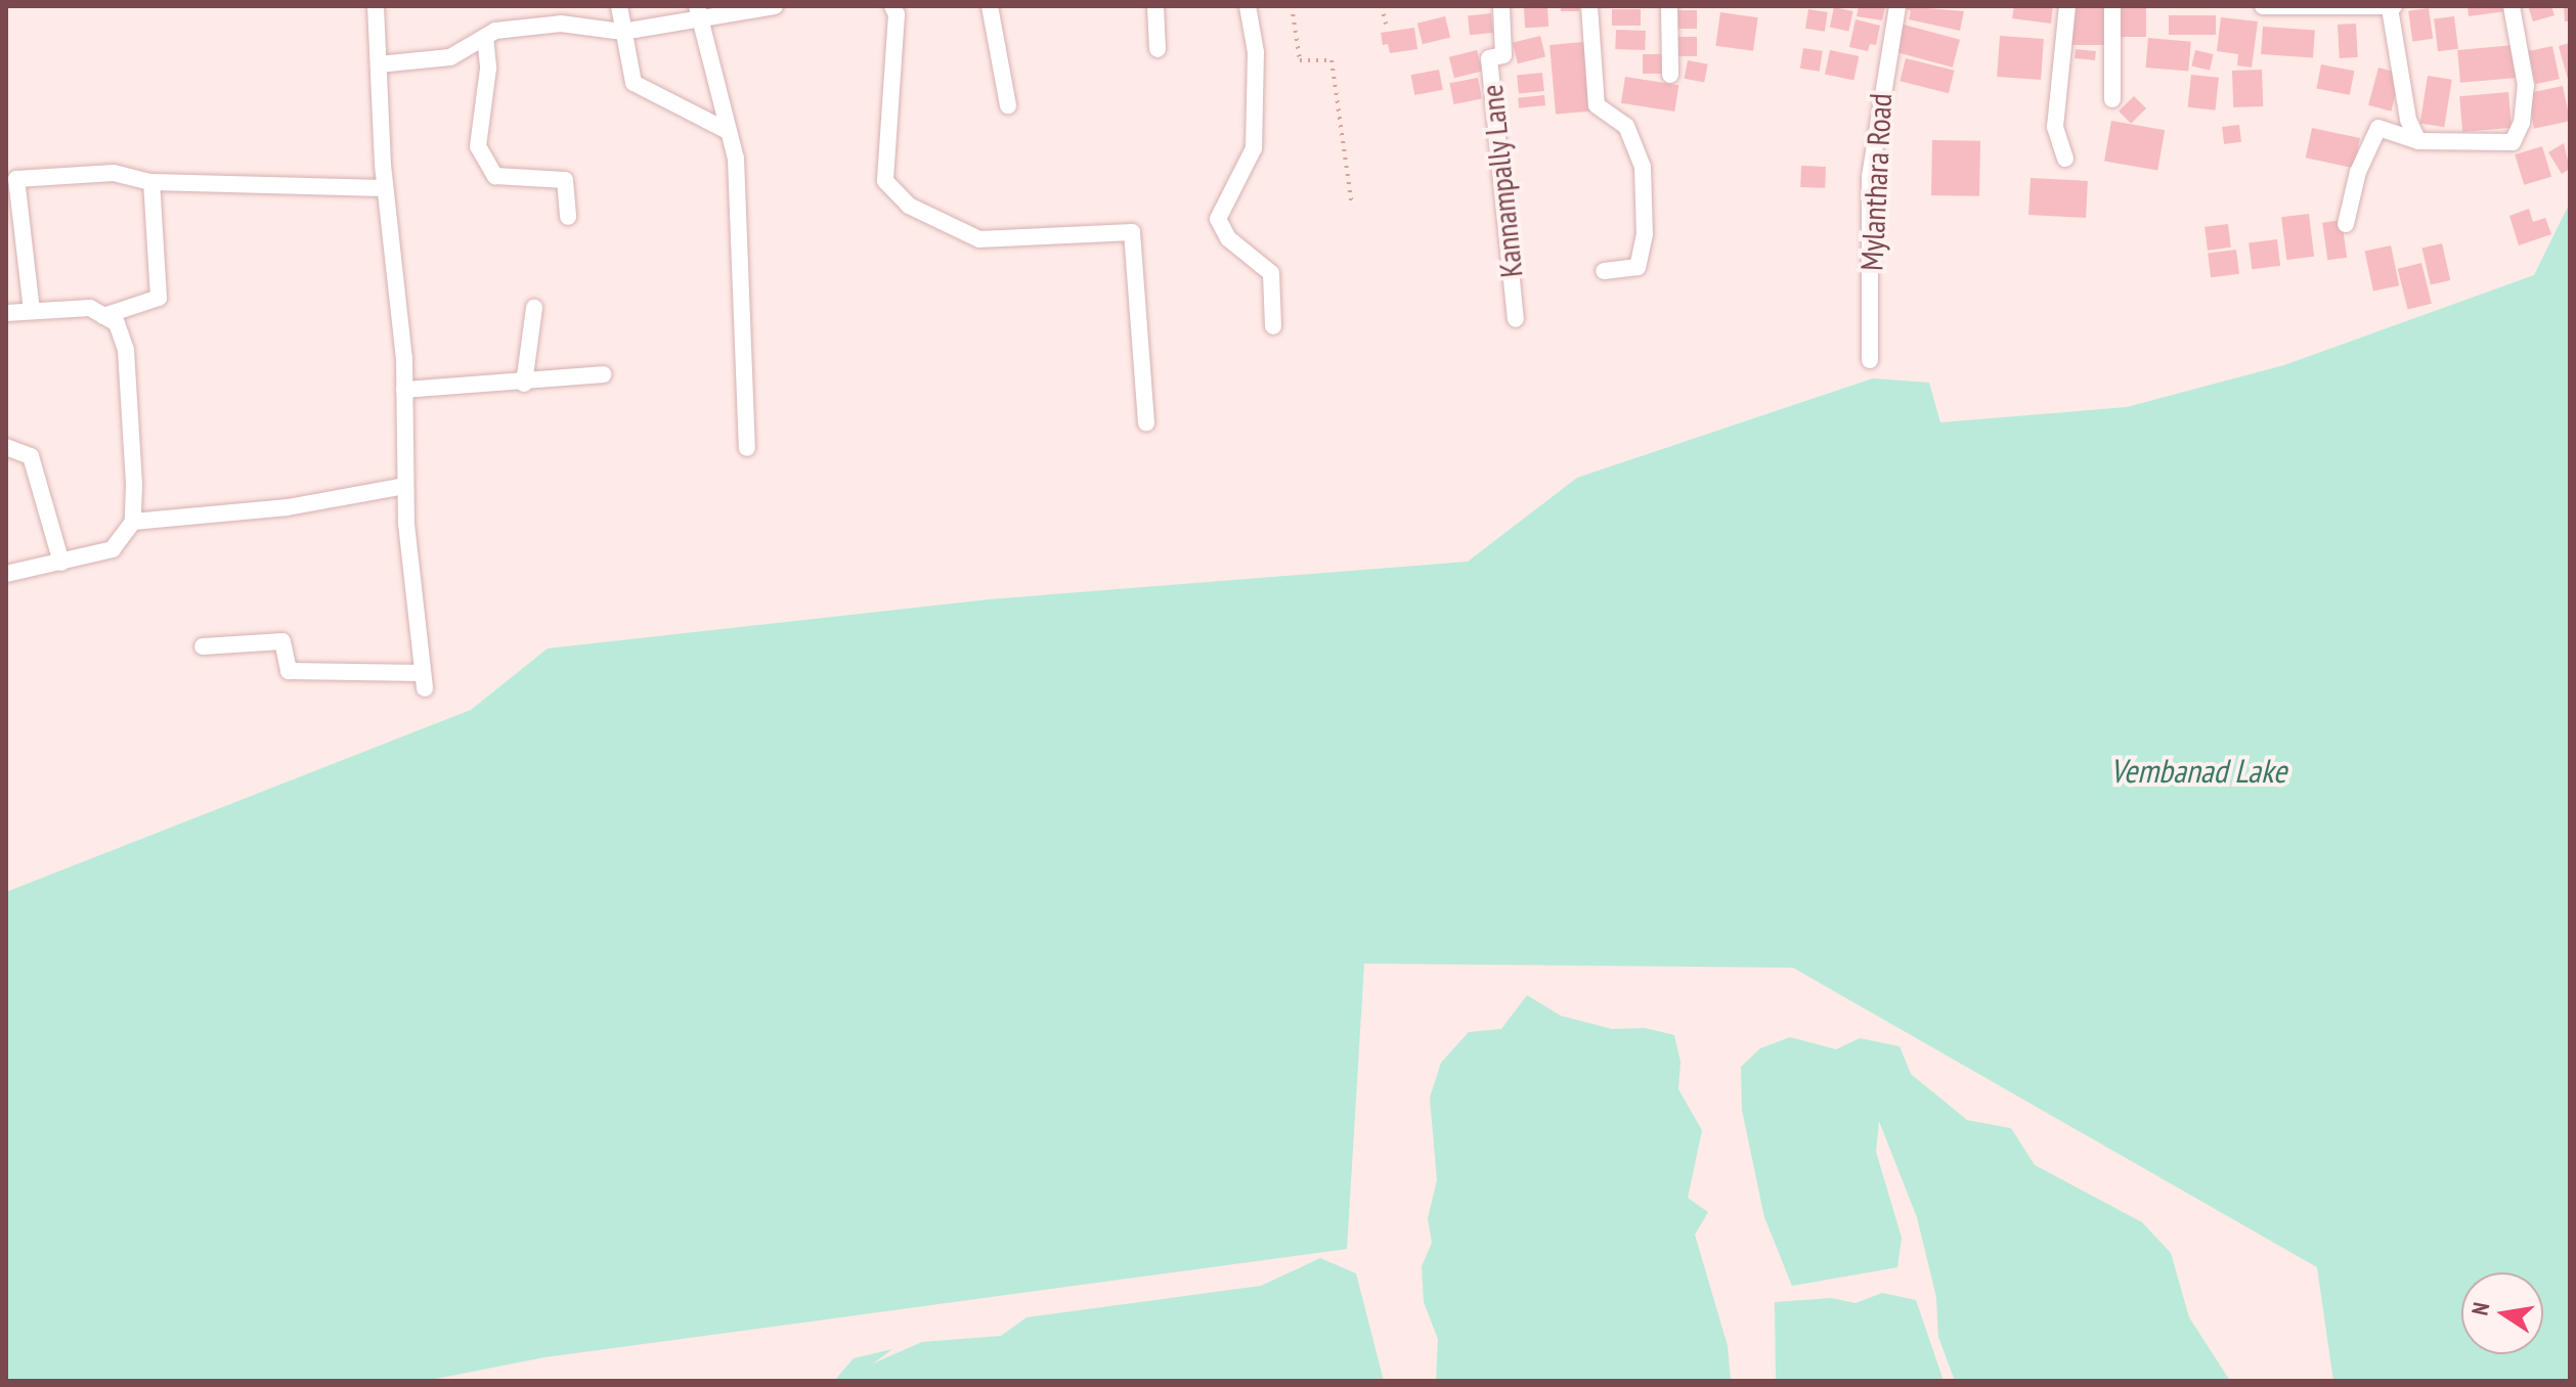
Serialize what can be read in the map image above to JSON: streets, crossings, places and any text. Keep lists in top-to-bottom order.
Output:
{
  "streets": {
    "street": ["Kannampally Lane", "Mylanthara Road"]
  },
  "water": ["Vembanad Lake"],
  "north": "left"
}
